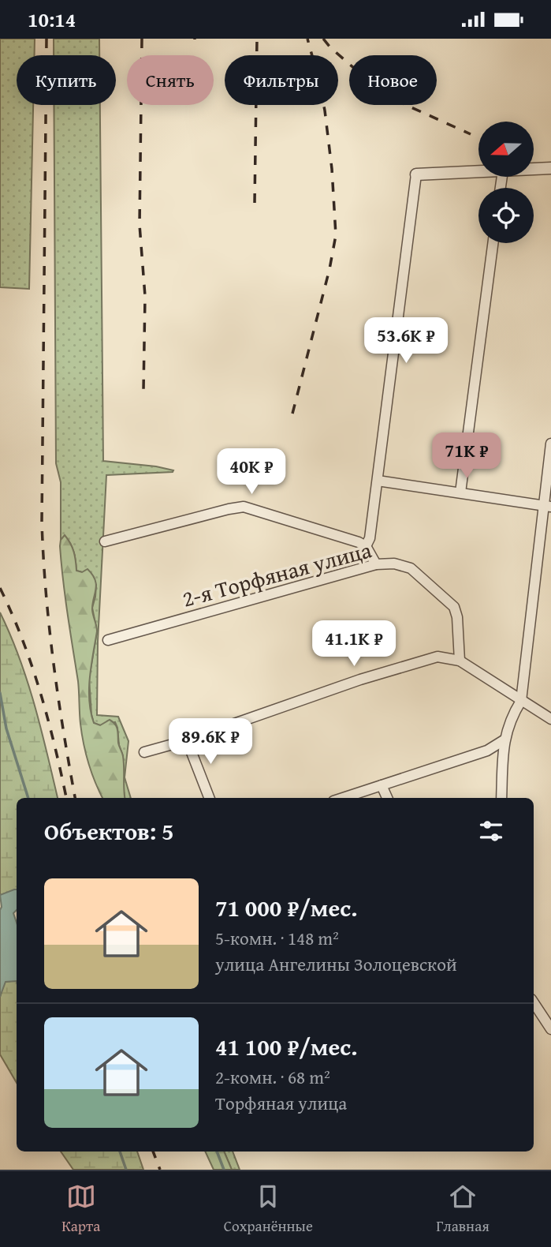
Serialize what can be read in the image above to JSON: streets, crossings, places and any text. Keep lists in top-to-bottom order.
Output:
{
  "streets": {
    "street": ["2-я Торфяная улица"]
  },
  "north": "left",
  "page": {
    "status": "10:14",
    "chip": [
      "Купить",
      "Снять",
      "Фильтры",
      "Новое"
    ],
    "price": [
      "53.6K ₽",
      "71K ₽",
      "40K ₽",
      "41.1K ₽",
      "89.6K ₽"
    ],
    "heading": "Объектов: 5",
    "list": [
      {
        "name": "71 000 ₽/мес.",
        "note": "5-комн. · 148 m² · улица Ангелины Золоцевской"
      },
      {
        "name": "41 100 ₽/мес.",
        "note": "2-комн. · 68 m² · Торфяная улица"
      }
    ],
    "tabs": ["Карта", "Сохранённые", "Главная"]
  }
}
